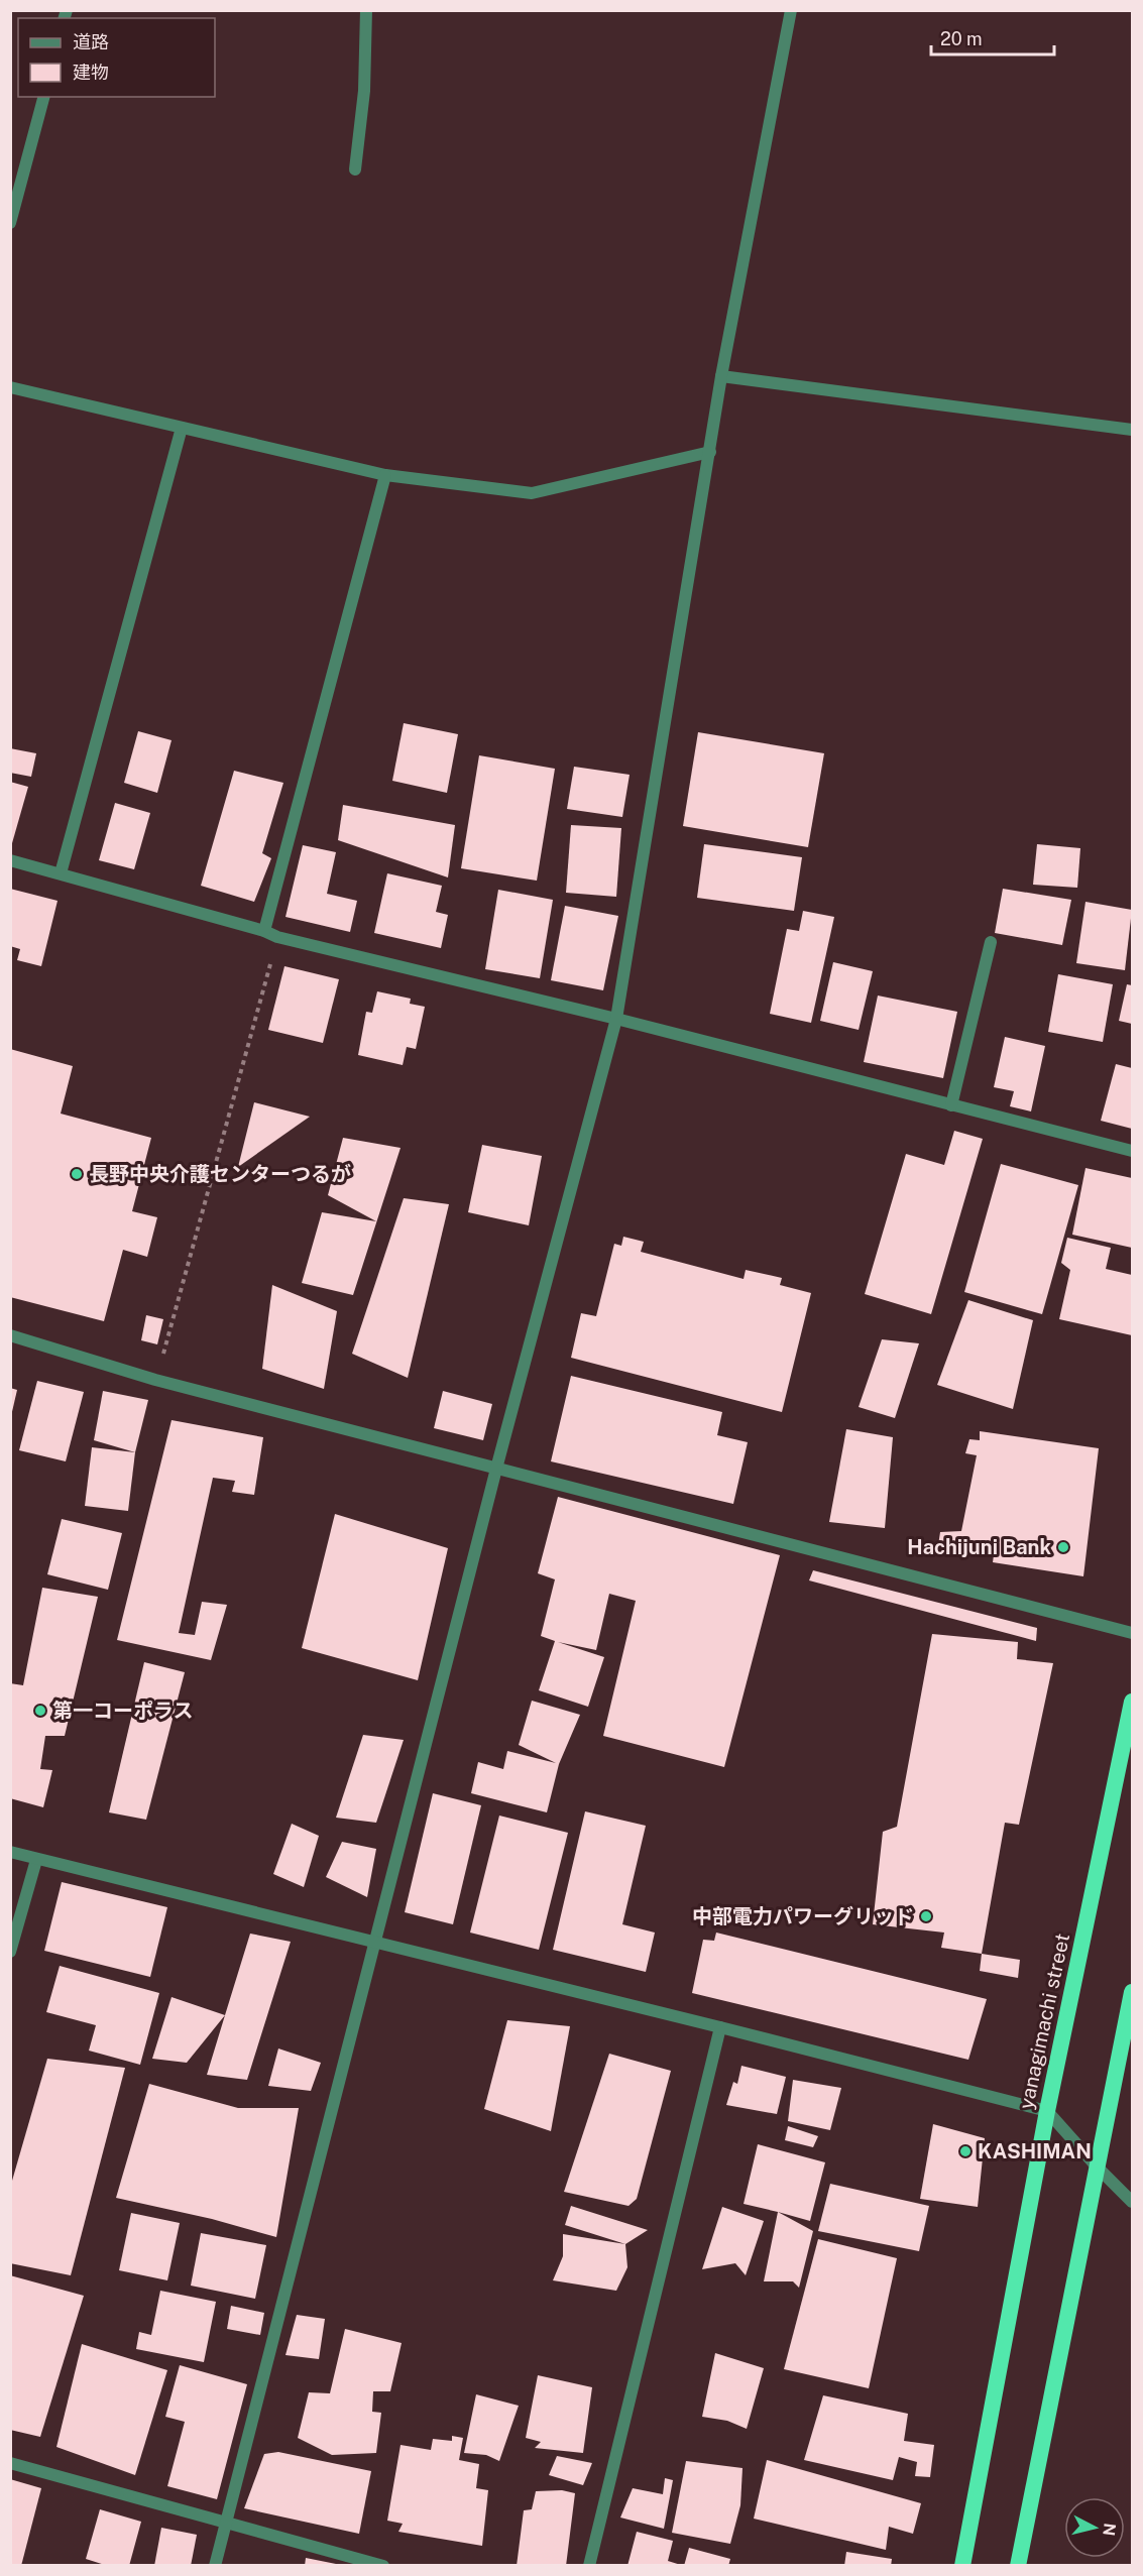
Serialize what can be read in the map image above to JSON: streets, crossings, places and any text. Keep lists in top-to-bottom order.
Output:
{
  "streets": {
    "highway": ["yanagimachi street"]
  },
  "places": [
    "長野中央介護センターつるが",
    "Hachijuni Bank",
    "第一コーポラス",
    "中部電力パワーグリッド",
    "KASHIMAN"
  ],
  "legend": ["道路", "建物"],
  "scale_bar": "20 m",
  "north": "right"
}
